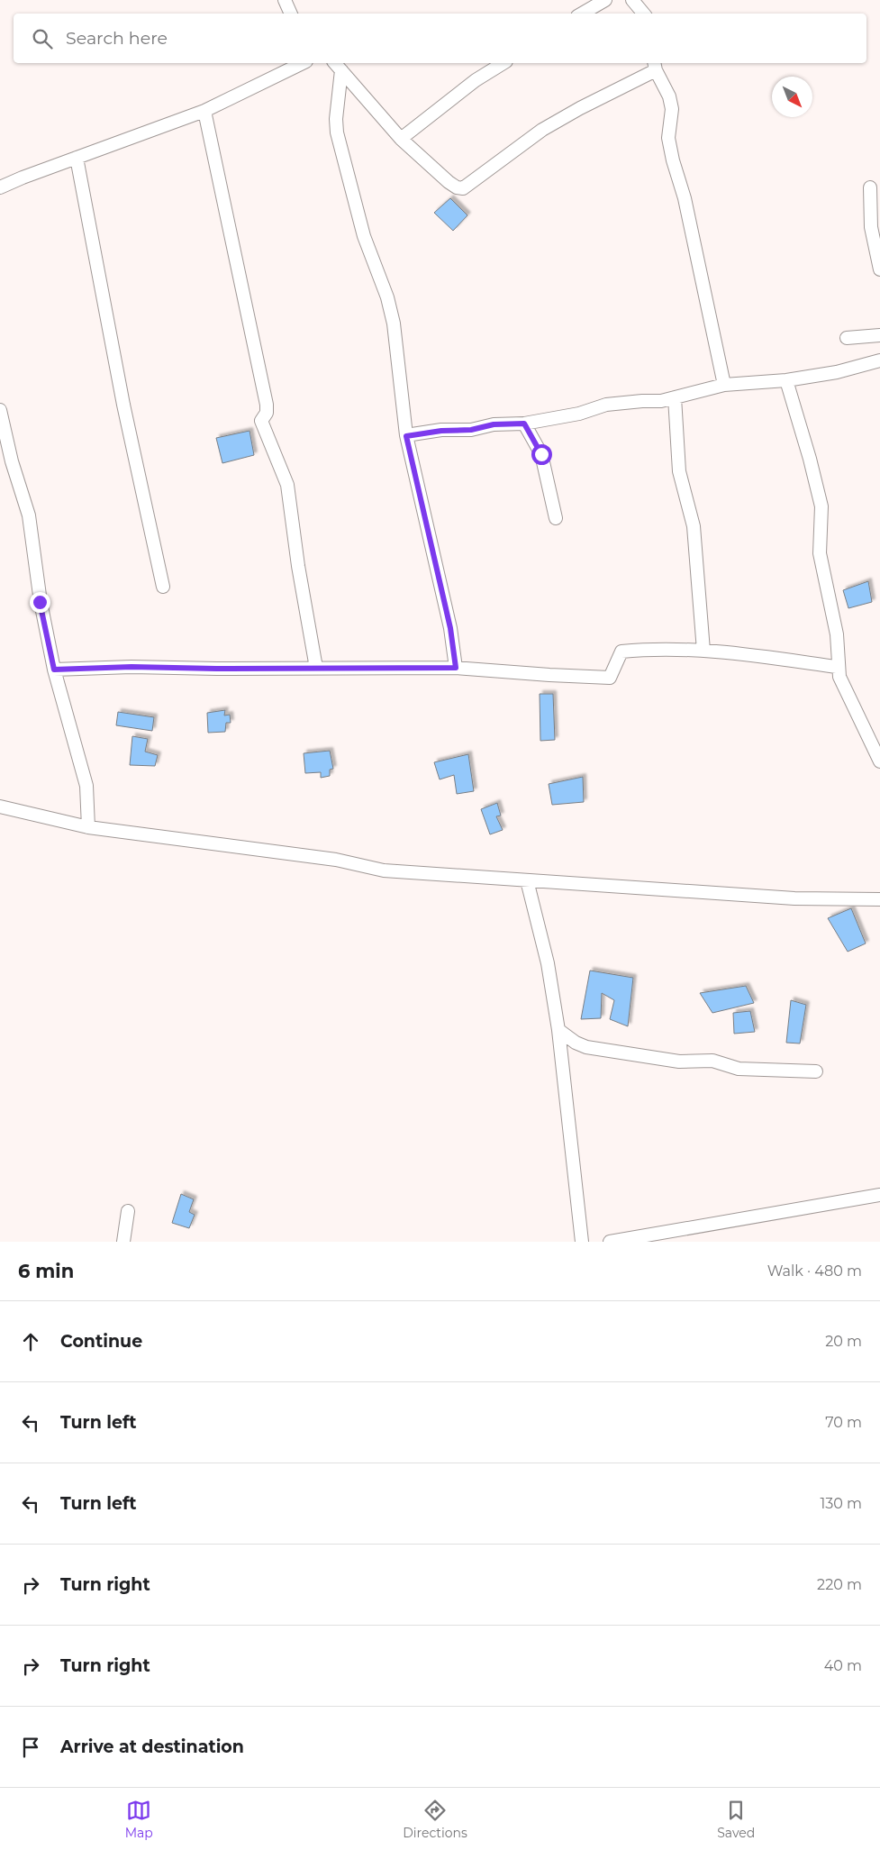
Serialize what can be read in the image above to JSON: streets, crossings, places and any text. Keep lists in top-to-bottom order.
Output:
{
  "north": "bottom right",
  "page": {
    "search": "Search here",
    "heading": ["6 min", "Walk · 480 m"],
    "list": [
      ["Continue", "20 m"],
      ["Turn left", "70 m"],
      ["Turn left", "130 m"],
      ["Turn right", "220 m"],
      ["Turn right", "40 m"],
      "Arrive at destination"
    ],
    "nav": ["Map", "Directions", "Saved"]
  }
}
